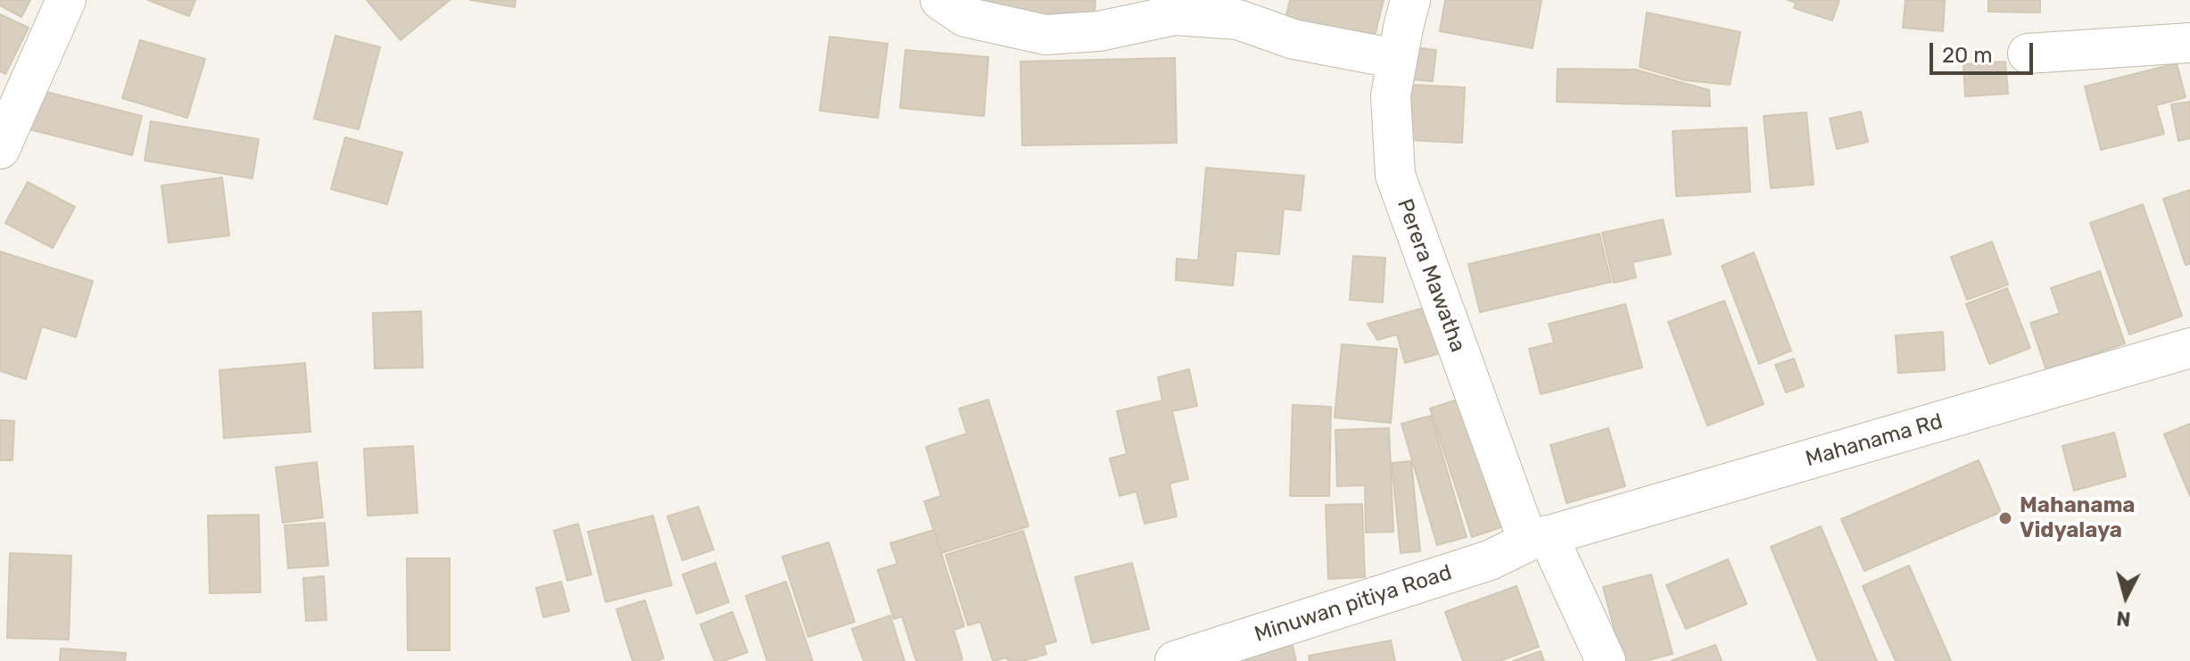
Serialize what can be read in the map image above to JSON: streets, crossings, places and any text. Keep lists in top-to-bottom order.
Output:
{
  "streets": {
    "street": ["Perera Mawatha", "Mahanama Rd", "Minuwan pitiya Road"]
  },
  "crossings": [
    ["Perera Mawatha", "Mahanama Rd"],
    ["Perera Mawatha", "Minuwan pitiya Road"],
    ["Mahanama Rd", "Minuwan pitiya Road"]
  ],
  "places": ["Mahanama Vidyalaya"],
  "scale_bar": "20 m",
  "north": "bottom"
}
